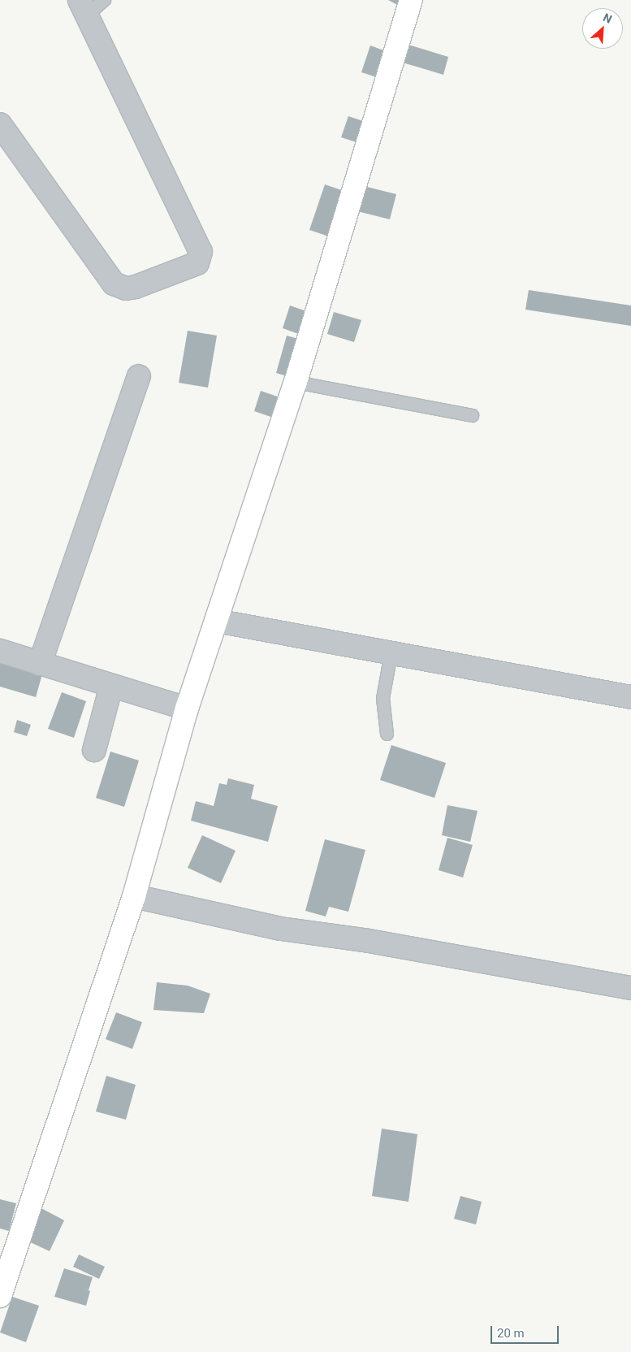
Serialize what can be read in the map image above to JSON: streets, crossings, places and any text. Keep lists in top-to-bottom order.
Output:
{
  "scale_bar": "20 m",
  "north": "top right"
}
